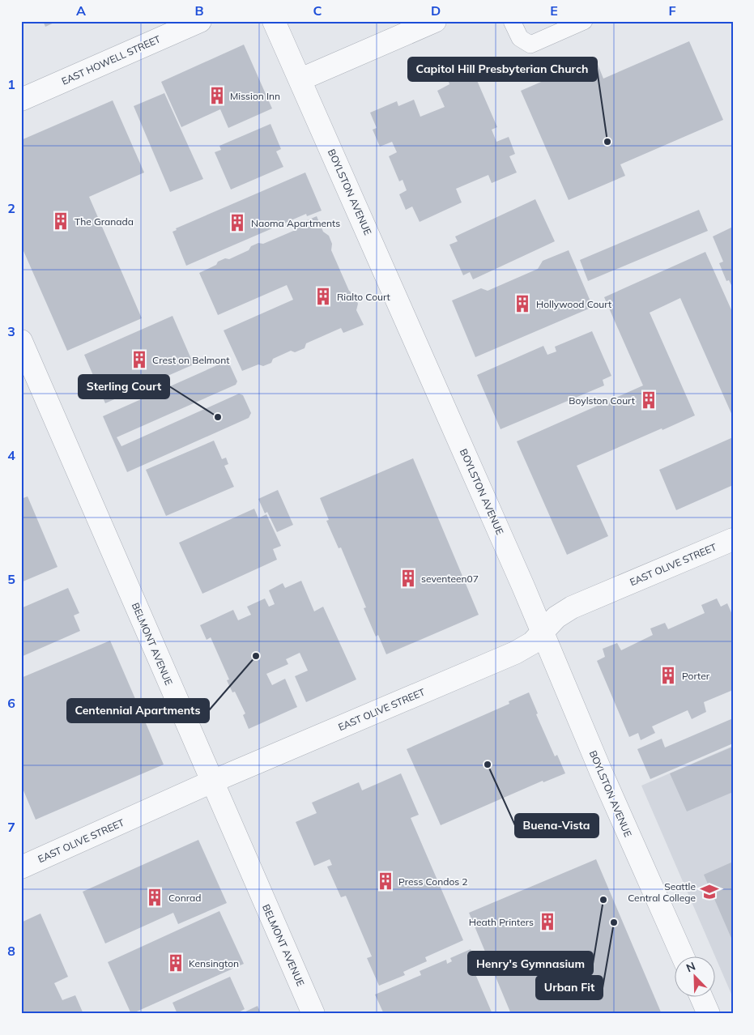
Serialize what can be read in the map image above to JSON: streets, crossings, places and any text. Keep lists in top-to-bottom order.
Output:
{
  "streets": {
    "street": [
      "EAST HOWELL STREET",
      "BOYLSTON AVENUE",
      "EAST OLIVE STREET",
      "BELMONT AVENUE"
    ]
  },
  "crossings": [
    ["BOYLSTON AVENUE", "EAST OLIVE STREET"],
    ["EAST OLIVE STREET", "BELMONT AVENUE"]
  ],
  "places": {
    "building": [
      "Mission Inn",
      "The Granada",
      "Naoma Apartments",
      "Rialto Court",
      "Hollywood Court",
      "Crest on Belmont",
      "Boylston Court",
      "seventeen07",
      "Porter",
      "Press Condos 2",
      "Conrad",
      "Heath Printers",
      "Kensington"
    ],
    "other": [
      "Capitol Hill Presbyterian Church",
      "Sterling Court",
      "Centennial Apartments",
      "Buena-Vista",
      "Henry's Gymnasium",
      "Urban Fit"
    ],
    "school or university": ["Seattle Central College"]
  },
  "north": "top left",
  "grid": {
    "columns": [
      "A",
      "B",
      "C",
      "D",
      "E",
      "F"
    ],
    "rows": [
      "1",
      "2",
      "3",
      "4",
      "5",
      "6",
      "7",
      "8"
    ]
  }
}
